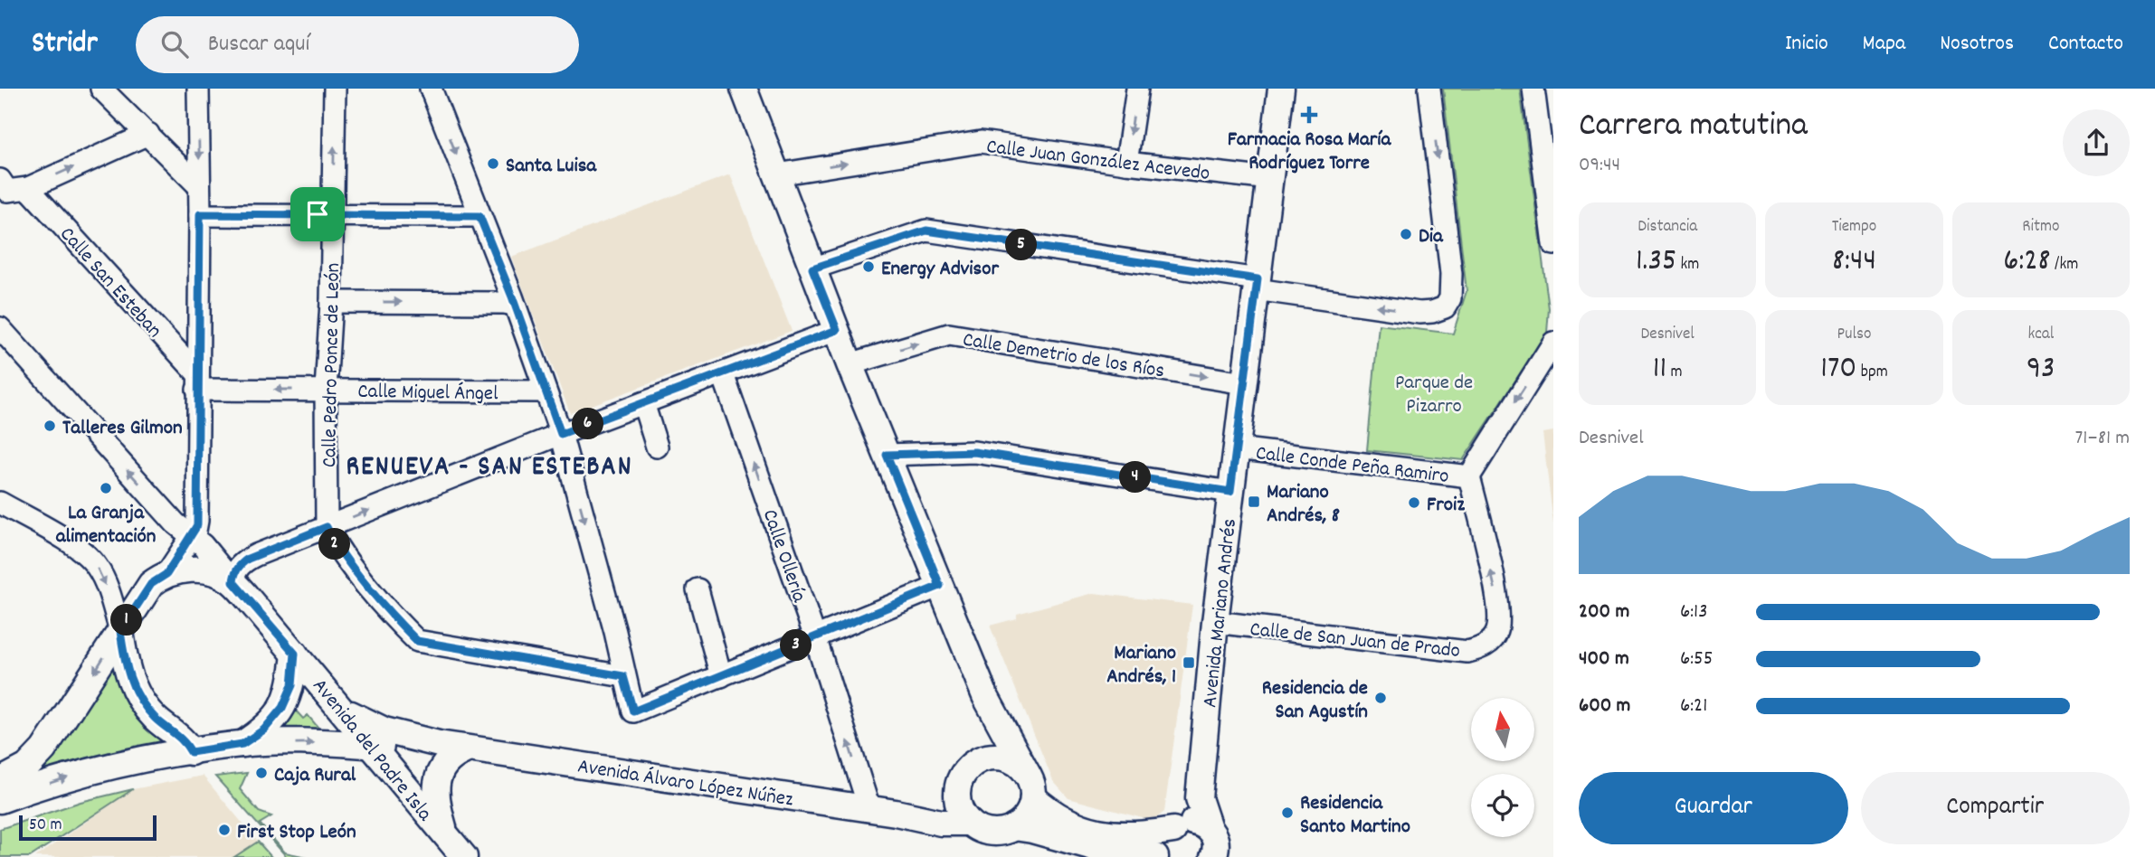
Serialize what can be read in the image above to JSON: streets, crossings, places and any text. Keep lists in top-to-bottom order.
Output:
{
  "streets": {
    "main road": ["Avenida Mariano Andrés", "Avenida del Padre Isla", "Avenida Álvaro López Núñez"],
    "street": [
      "Calle Juan González Acevedo",
      "Calle San Esteban",
      "Calle Demetrio de los Ríos",
      "Calle Pedro Ponce de León",
      "Calle Miguel Ángel",
      "Calle Conde Peña Ramiro",
      "Calle Ollería",
      "Calle de San Juan de Prado"
    ]
  },
  "crossings": [
    ["Calle Juan González Acevedo", "Avenida Mariano Andrés"],
    ["Calle San Esteban", "Calle Miguel Ángel"],
    ["Calle Demetrio de los Ríos", "Avenida Mariano Andrés"],
    ["Calle Pedro Ponce de León", "Calle Miguel Ángel"],
    ["Calle Conde Peña Ramiro", "Avenida Mariano Andrés"],
    ["Calle Conde Peña Ramiro", "Calle de San Juan de Prado"],
    ["Calle Ollería", "Avenida Álvaro López Núñez"],
    ["Avenida Mariano Andrés", "Calle de San Juan de Prado"],
    ["Avenida del Padre Isla", "Avenida Álvaro López Núñez"]
  ],
  "districts": ["RENUEVA - SAN ESTEBAN"],
  "parks": ["Parque de Pizarro"],
  "places": {
    "health": ["Farmacia Rosa María Rodríguez Torre"],
    "other": [
      "Santa Luisa",
      "Dia",
      "Energy Advisor",
      "Talleres Gilmon",
      "La Granja alimentación",
      "Froiz",
      "Residencia de San Agustín",
      "Caja Rural",
      "Residencia Santo Martino",
      "First Stop León"
    ],
    "transit": ["Mariano Andrés, 8", "Mariano Andrés, 1"]
  },
  "scale_bar": "50 m",
  "north": "top",
  "page": {
    "header": "Stridr",
    "search": "Buscar aquí",
    "nav": [
      "Inicio",
      "Mapa",
      "Nosotros",
      "Contacto"
    ],
    "heading": ["Carrera matutina", "09:44"],
    "stats": [
      ["Distancia", "1.35 km"],
      ["Tiempo", "8:44"],
      ["Ritmo", "6:28 /km"],
      ["Desnivel", "11 m"],
      ["Pulso", "170 bpm"],
      ["kcal", "93"]
    ],
    "pins": [
      "5",
      "6",
      "4",
      "2",
      "1",
      "3"
    ],
    "chart": ["Desnivel", "71–81 m"],
    "list": [
      {
        "name": "200 m",
        "note": "6:13"
      },
      {
        "name": "400 m",
        "note": "6:55"
      },
      {
        "name": "600 m",
        "note": "6:21"
      }
    ],
    "buttons": ["Guardar", "Compartir"],
    "scale": "50 m"
  }
}
